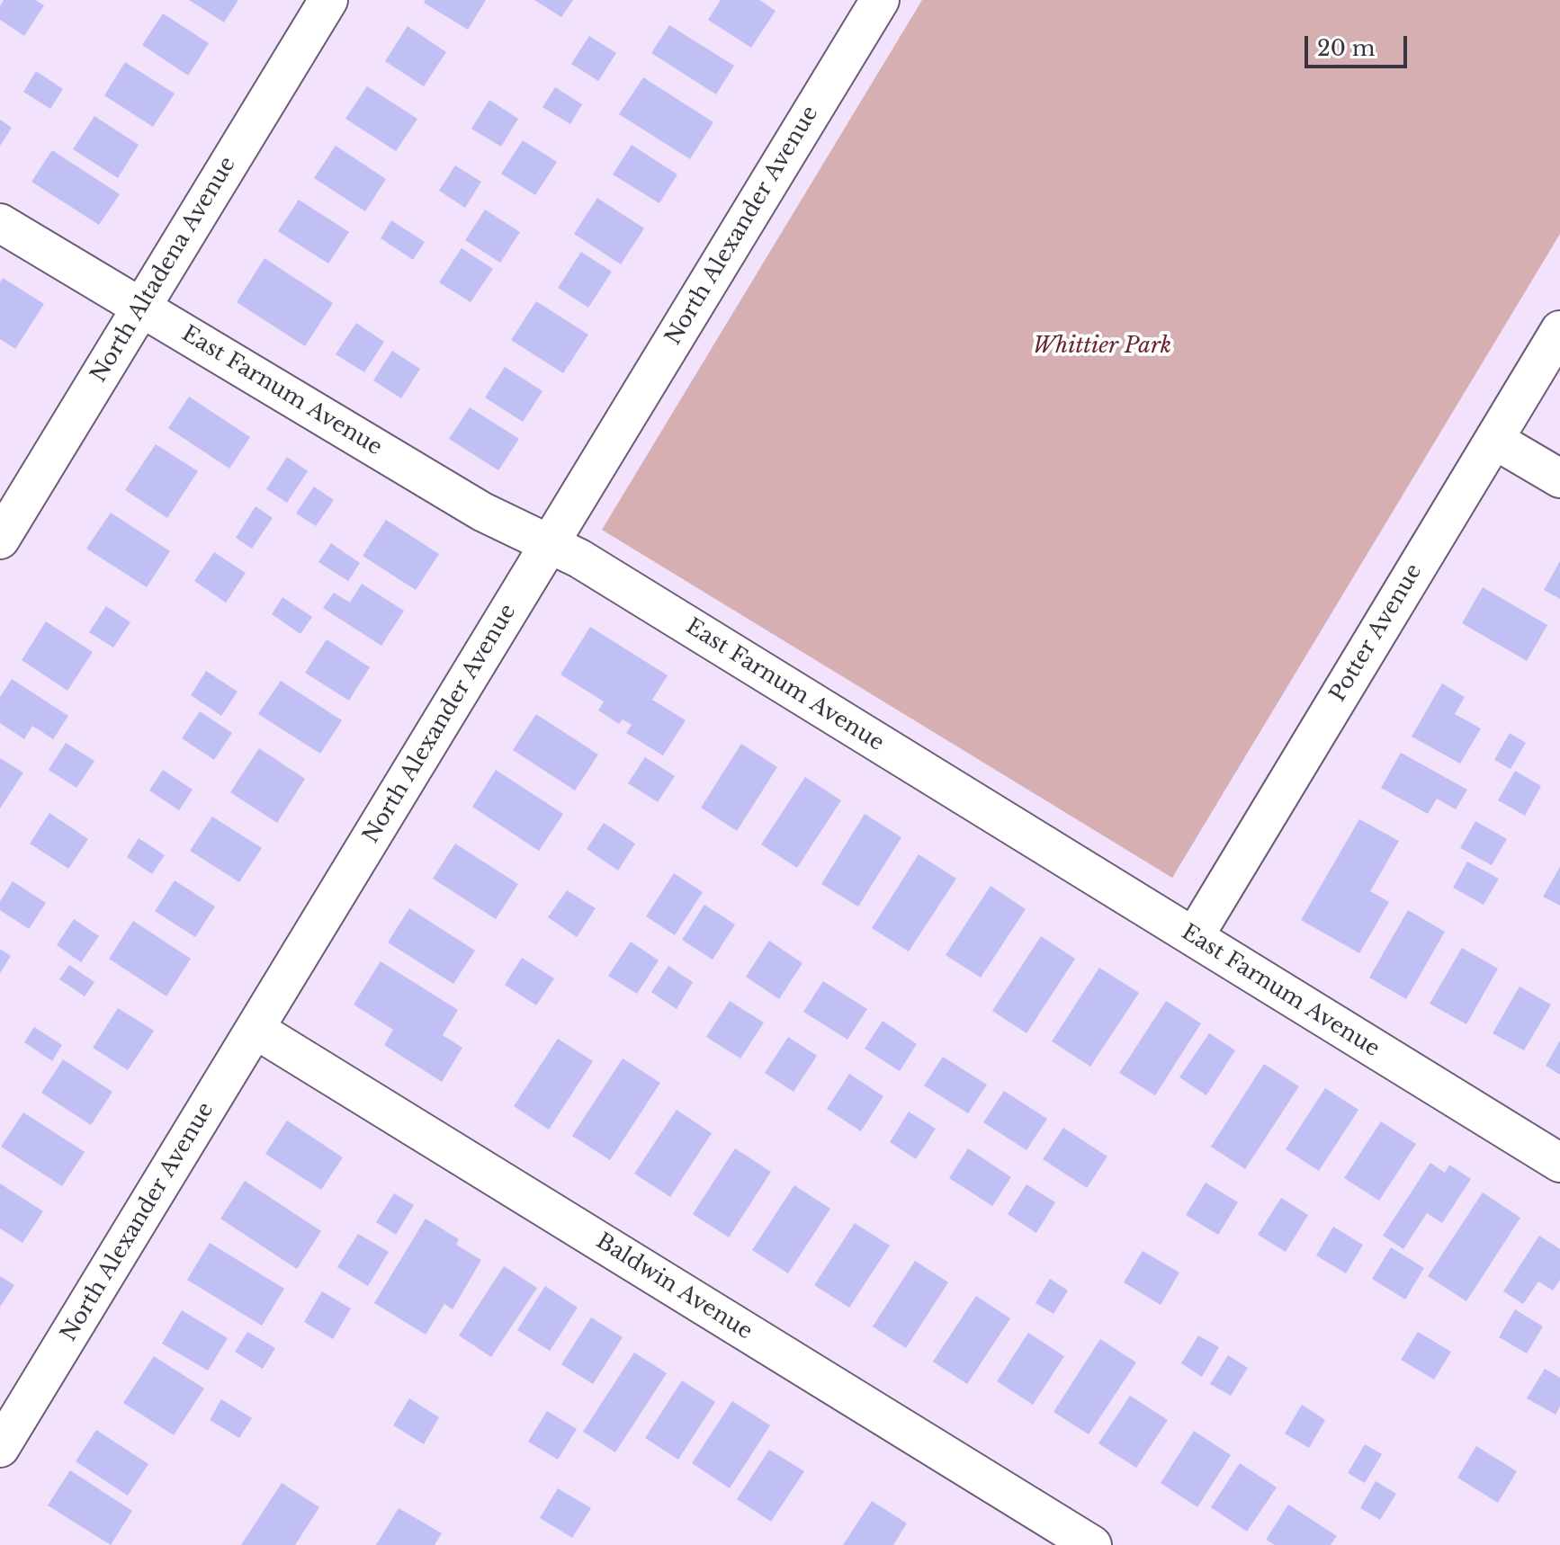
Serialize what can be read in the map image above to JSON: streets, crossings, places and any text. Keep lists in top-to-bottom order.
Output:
{
  "streets": {
    "street": [
      "North Alexander Avenue",
      "North Altadena Avenue",
      "East Farnum Avenue",
      "Potter Avenue",
      "Baldwin Avenue"
    ]
  },
  "crossings": [
    ["North Alexander Avenue", "East Farnum Avenue"],
    ["North Alexander Avenue", "Baldwin Avenue"],
    ["North Altadena Avenue", "East Farnum Avenue"],
    ["East Farnum Avenue", "Potter Avenue"]
  ],
  "parks": ["Whittier Park"],
  "scale_bar": "20 m"
}
